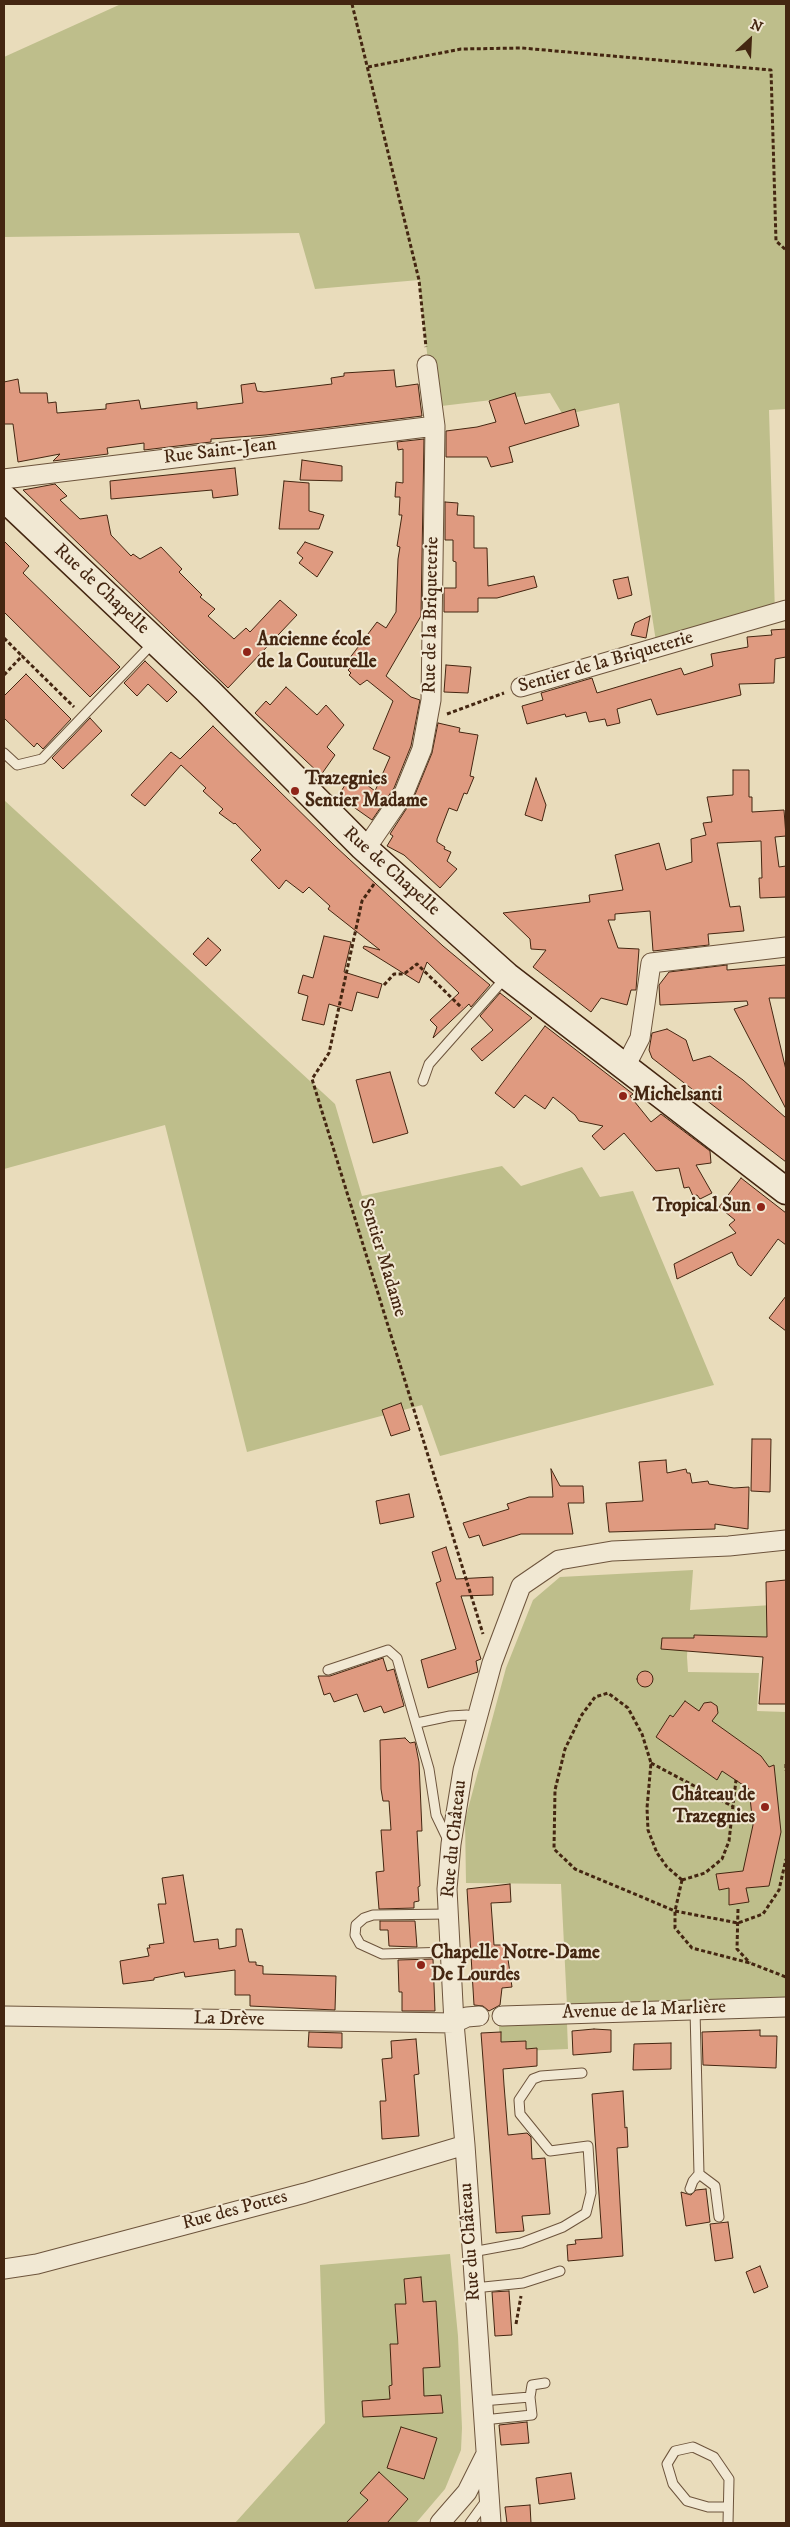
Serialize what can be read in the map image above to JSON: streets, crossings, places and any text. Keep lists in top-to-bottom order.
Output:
{
  "streets": {
    "main road": ["Rue de Chapelle"],
    "street": [
      "Rue Saint-Jean",
      "Rue de la Briqueterie",
      "Sentier de la Briqueterie",
      "Rue du Château",
      "Avenue de la Marlière",
      "La Drève",
      "Rue des Pottes"
    ],
    "path": ["Sentier Madame"]
  },
  "crossings": [
    ["Rue Saint-Jean", "Rue de la Briqueterie"],
    ["Rue de Chapelle", "Rue de la Briqueterie"],
    ["Rue de Chapelle", "Sentier Madame"],
    ["Rue de la Briqueterie", "Sentier de la Briqueterie"],
    ["Sentier Madame", "Rue du Château"],
    ["Rue du Château", "La Drève"],
    ["Rue du Château", "Rue des Pottes"]
  ],
  "places": [
    "Ancienne école de la Couturelle",
    "Trazegnies Sentier Madame",
    "Michelsanti",
    "Tropical Sun",
    "Château de Trazegnies",
    "Chapelle Notre-Dame De Lourdes"
  ],
  "north": "top right"
}
